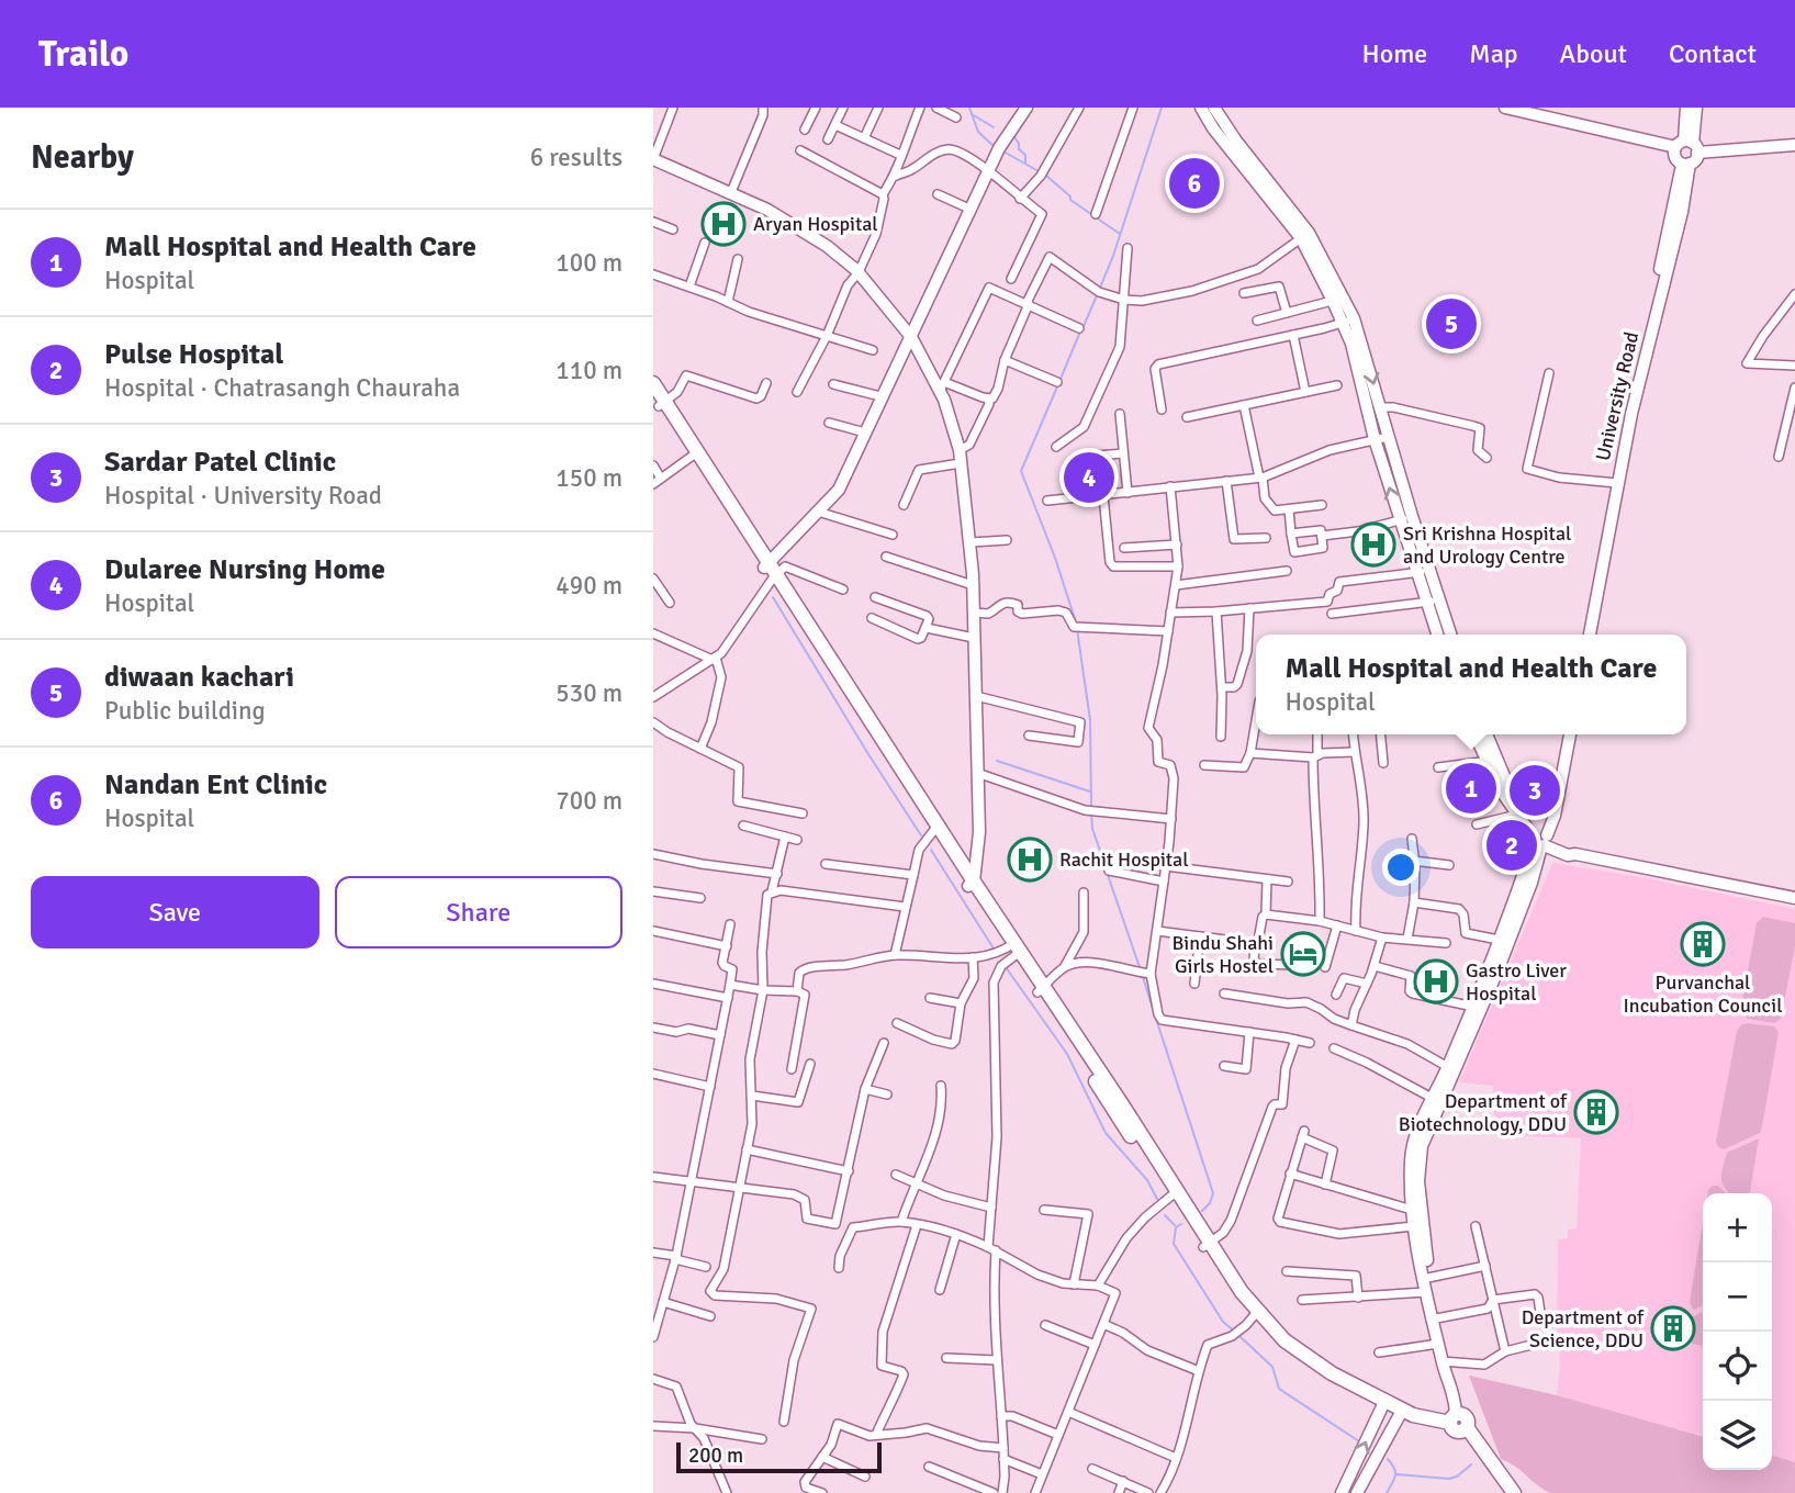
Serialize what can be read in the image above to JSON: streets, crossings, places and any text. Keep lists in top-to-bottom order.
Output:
{
  "streets": {
    "main road": ["University Road"]
  },
  "places": {
    "hospital": [
      "Aryan Hospital",
      "Sri Krishna Hospital and Urology Centre",
      "Rachit Hospital",
      "Gastro Liver Hospital"
    ],
    "building": ["Purvanchal Incubation Council", "Department of Biotechnology, DDU", "Department of Science, DDU"],
    "hotel": ["Bindu Shahi Girls Hostel"]
  },
  "scale_bar": "200 m",
  "page": {
    "header": "Trailo",
    "nav": [
      "Home",
      "Map",
      "About",
      "Contact"
    ],
    "heading": ["Nearby", "6 results"],
    "pins": [
      "6",
      "5",
      "4",
      "1",
      "3",
      "2"
    ],
    "list": [
      {
        "mark": "1",
        "name": "Mall Hospital and Health Care",
        "note": "Hospital",
        "value": "100 m"
      },
      {
        "mark": "2",
        "name": "Pulse Hospital",
        "note": "Hospital · Chatrasangh Chauraha",
        "value": "110 m"
      },
      {
        "mark": "3",
        "name": "Sardar Patel Clinic",
        "note": "Hospital · University Road",
        "value": "150 m"
      },
      {
        "mark": "4",
        "name": "Dularee Nursing Home",
        "note": "Hospital",
        "value": "490 m"
      },
      {
        "mark": "5",
        "name": "diwaan kachari",
        "note": "Public building",
        "value": "530 m"
      },
      {
        "mark": "6",
        "name": "Nandan Ent Clinic",
        "note": "Hospital",
        "value": "700 m"
      }
    ],
    "popup": ["Mall Hospital and Health Care", "Hospital"],
    "buttons": ["Save", "Share"],
    "map_buttons": ["+", "−"],
    "scale": "200 m"
  }
}
